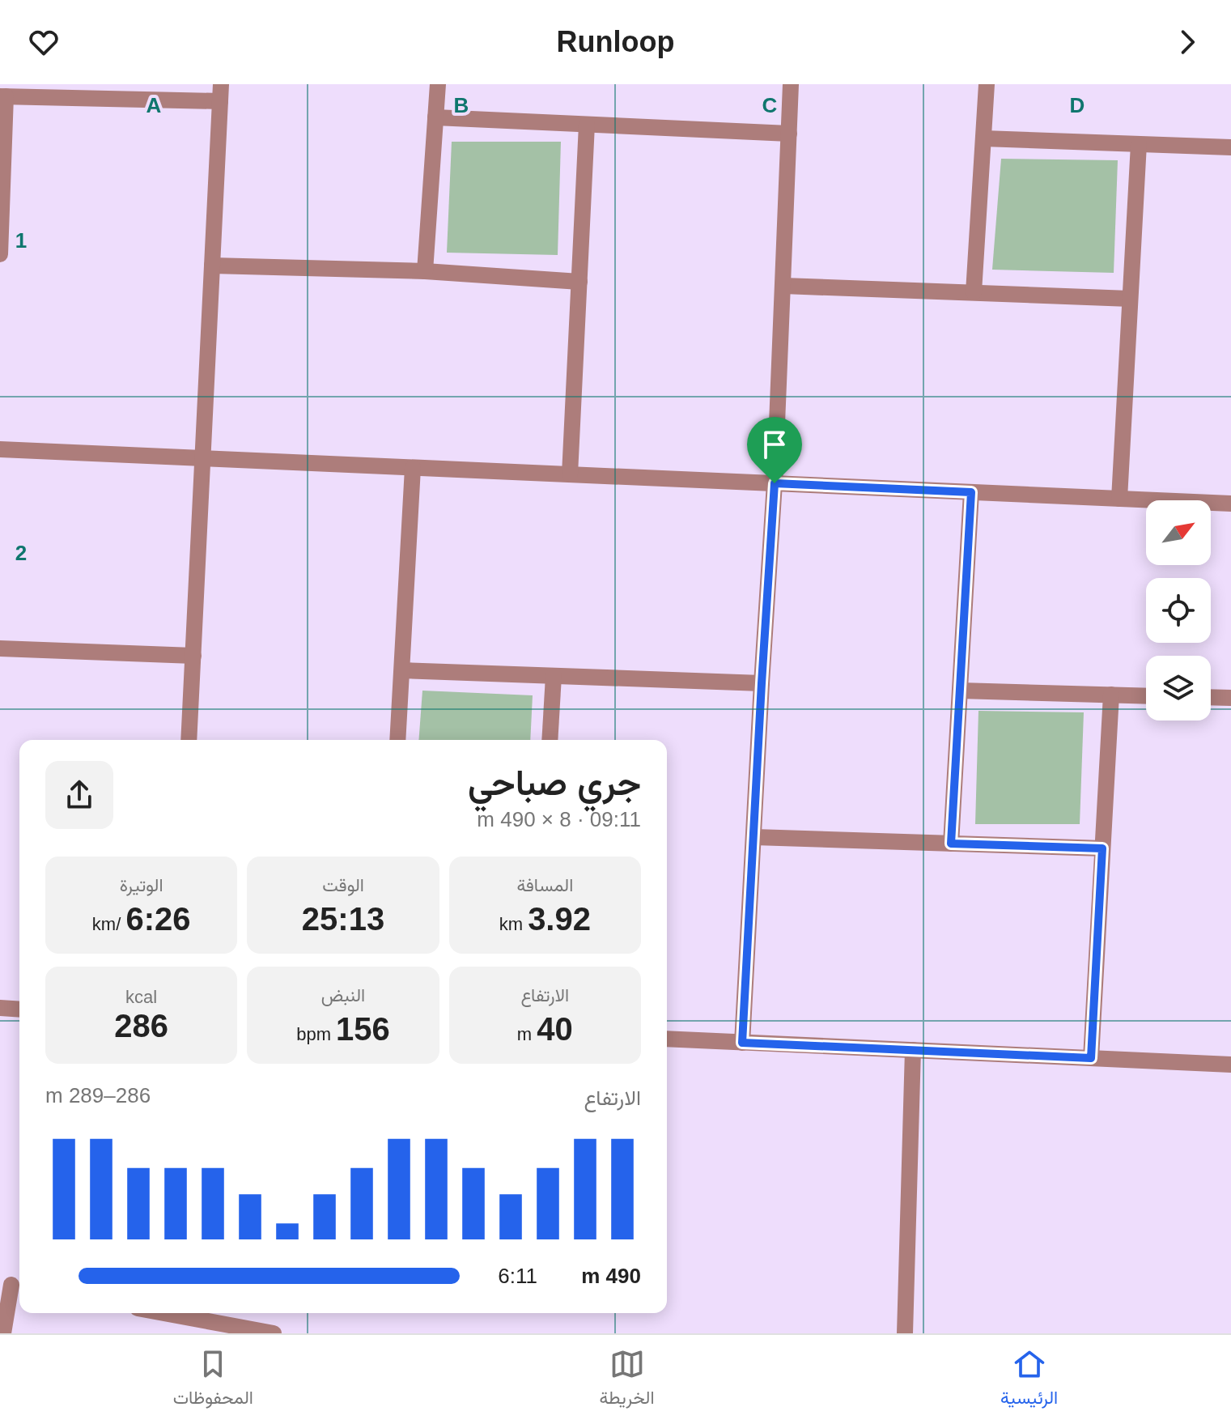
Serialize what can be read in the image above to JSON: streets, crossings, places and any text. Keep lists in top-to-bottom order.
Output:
{
  "north": "top right",
  "page": {
    "header": "Runloop",
    "heading": ["جري صباحي", "09:11 · 8 × 490 m"],
    "stats": [
      ["المسافة", "3.92 km"],
      ["الوقت", "25:13"],
      ["الوتيرة", "6:26 /km"],
      ["الارتفاع", "40 m"],
      ["النبض", "156 bpm"],
      ["kcal", "286"]
    ],
    "chart": ["الارتفاع", "286–289 m"],
    "list": [
      {
        "name": "490 m",
        "note": "6:11"
      }
    ],
    "tabs": ["الرئيسية", "الخريطة", "المحفوظات"]
  },
  "grid": {
    "columns": [
      "A",
      "B",
      "C",
      "D"
    ],
    "rows": ["1", "2"]
  }
}
